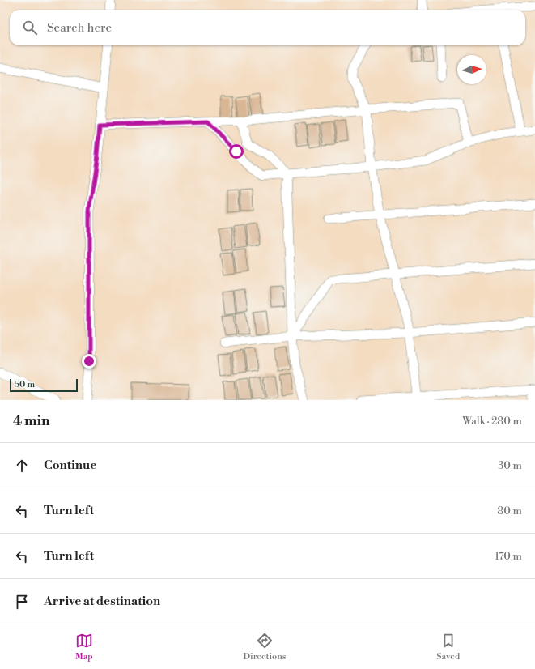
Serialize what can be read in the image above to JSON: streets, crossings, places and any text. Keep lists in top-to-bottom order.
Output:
{
  "scale_bar": "50 m",
  "north": "right",
  "page": {
    "search": "Search here",
    "scale": "50 m",
    "heading": ["4 min", "Walk · 280 m"],
    "list": [
      ["Continue", "30 m"],
      ["Turn left", "80 m"],
      ["Turn left", "170 m"],
      "Arrive at destination"
    ],
    "nav": ["Map", "Directions", "Saved"]
  }
}
